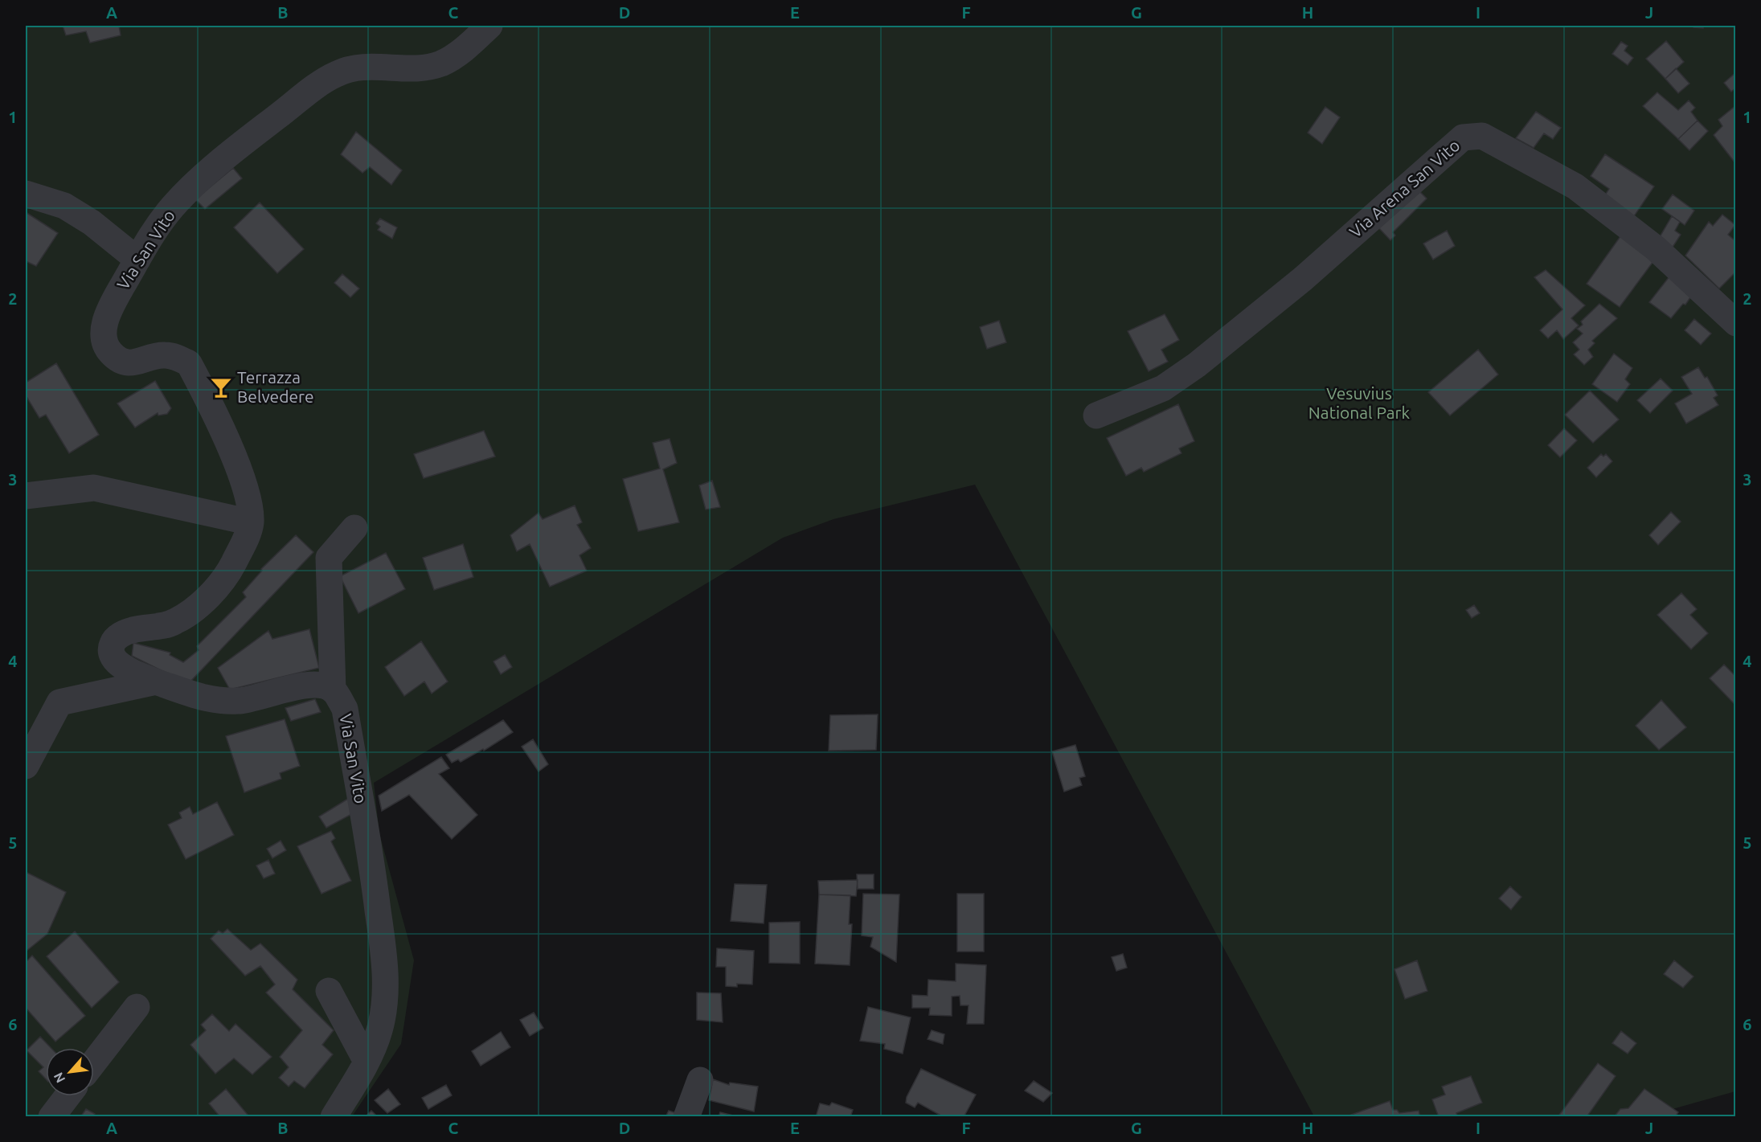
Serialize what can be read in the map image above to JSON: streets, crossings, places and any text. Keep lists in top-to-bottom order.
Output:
{
  "streets": {
    "street": ["Via Arena San Vito", "Via San Vito"]
  },
  "parks": ["Vesuvius National Park"],
  "places": {
    "bar": ["Terrazza Belvedere"]
  },
  "north": "bottom left",
  "grid": {
    "columns": [
      "A",
      "B",
      "C",
      "D",
      "E",
      "F",
      "G",
      "H",
      "I",
      "J"
    ],
    "rows": [
      "1",
      "2",
      "3",
      "4",
      "5",
      "6"
    ]
  }
}
